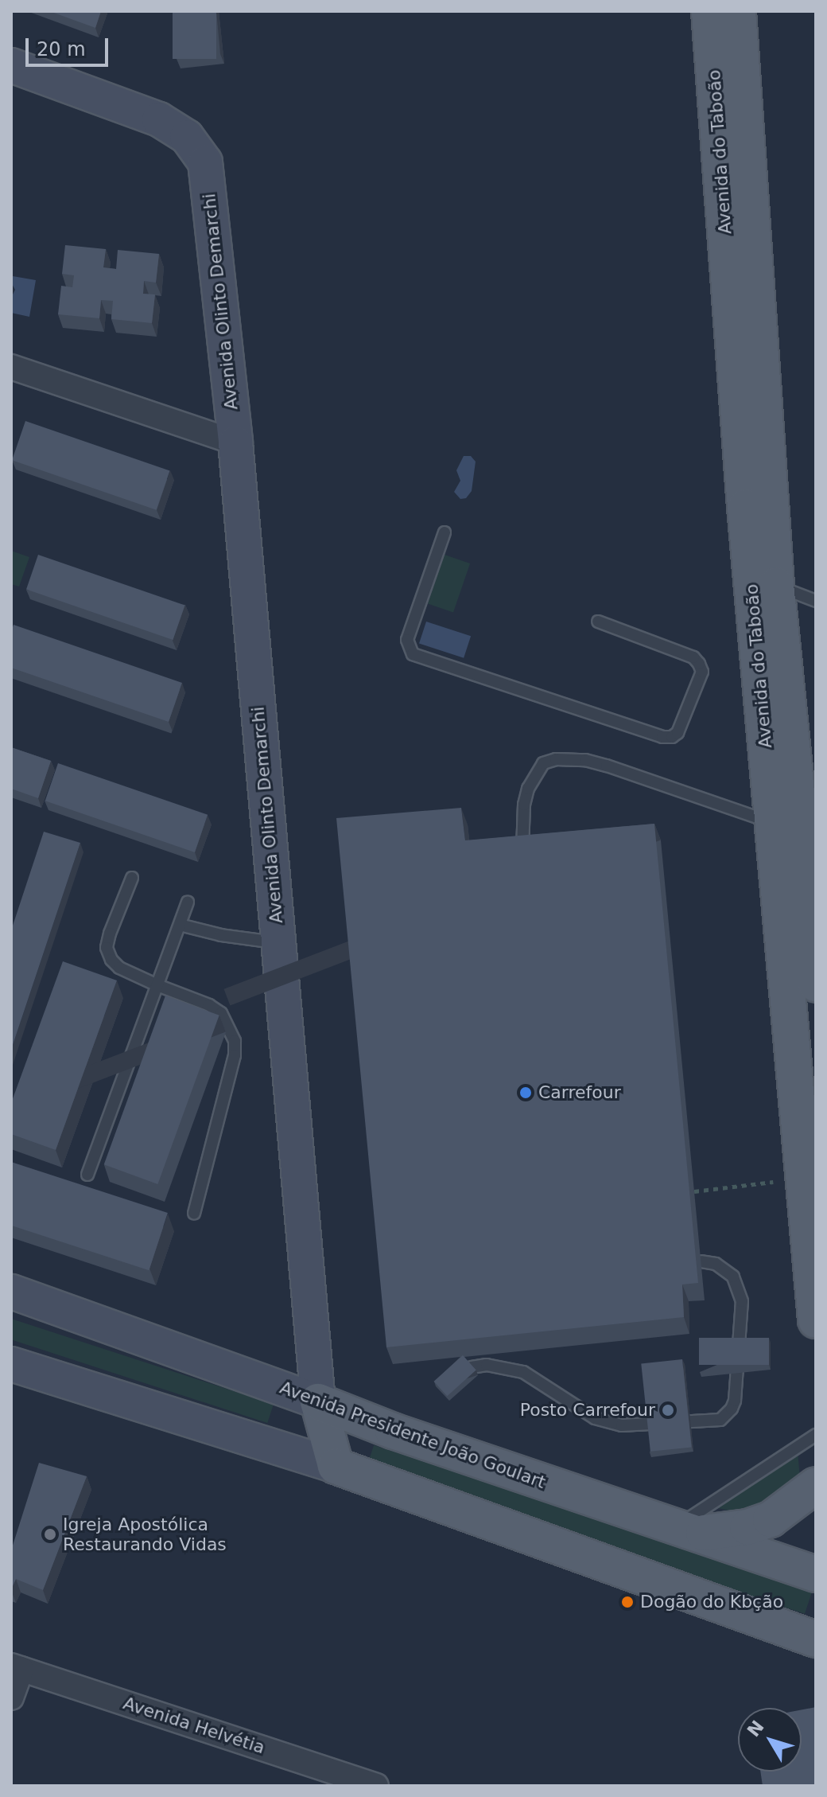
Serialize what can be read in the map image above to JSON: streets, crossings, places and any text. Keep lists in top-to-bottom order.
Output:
{
  "streets": {
    "main road": ["Avenida do Taboão", "Avenida Olinto Demarchi", "Avenida Presidente João Goulart"],
    "street": ["Avenida Helvétia"]
  },
  "crossings": [
    ["Avenida Olinto Demarchi", "Avenida Presidente João Goulart"]
  ],
  "places": [
    "Carrefour",
    "Posto Carrefour",
    "Igreja Apostólica Restaurando Vidas",
    "Dogão do Kbção"
  ],
  "scale_bar": "20 m",
  "north": "top left"
}
